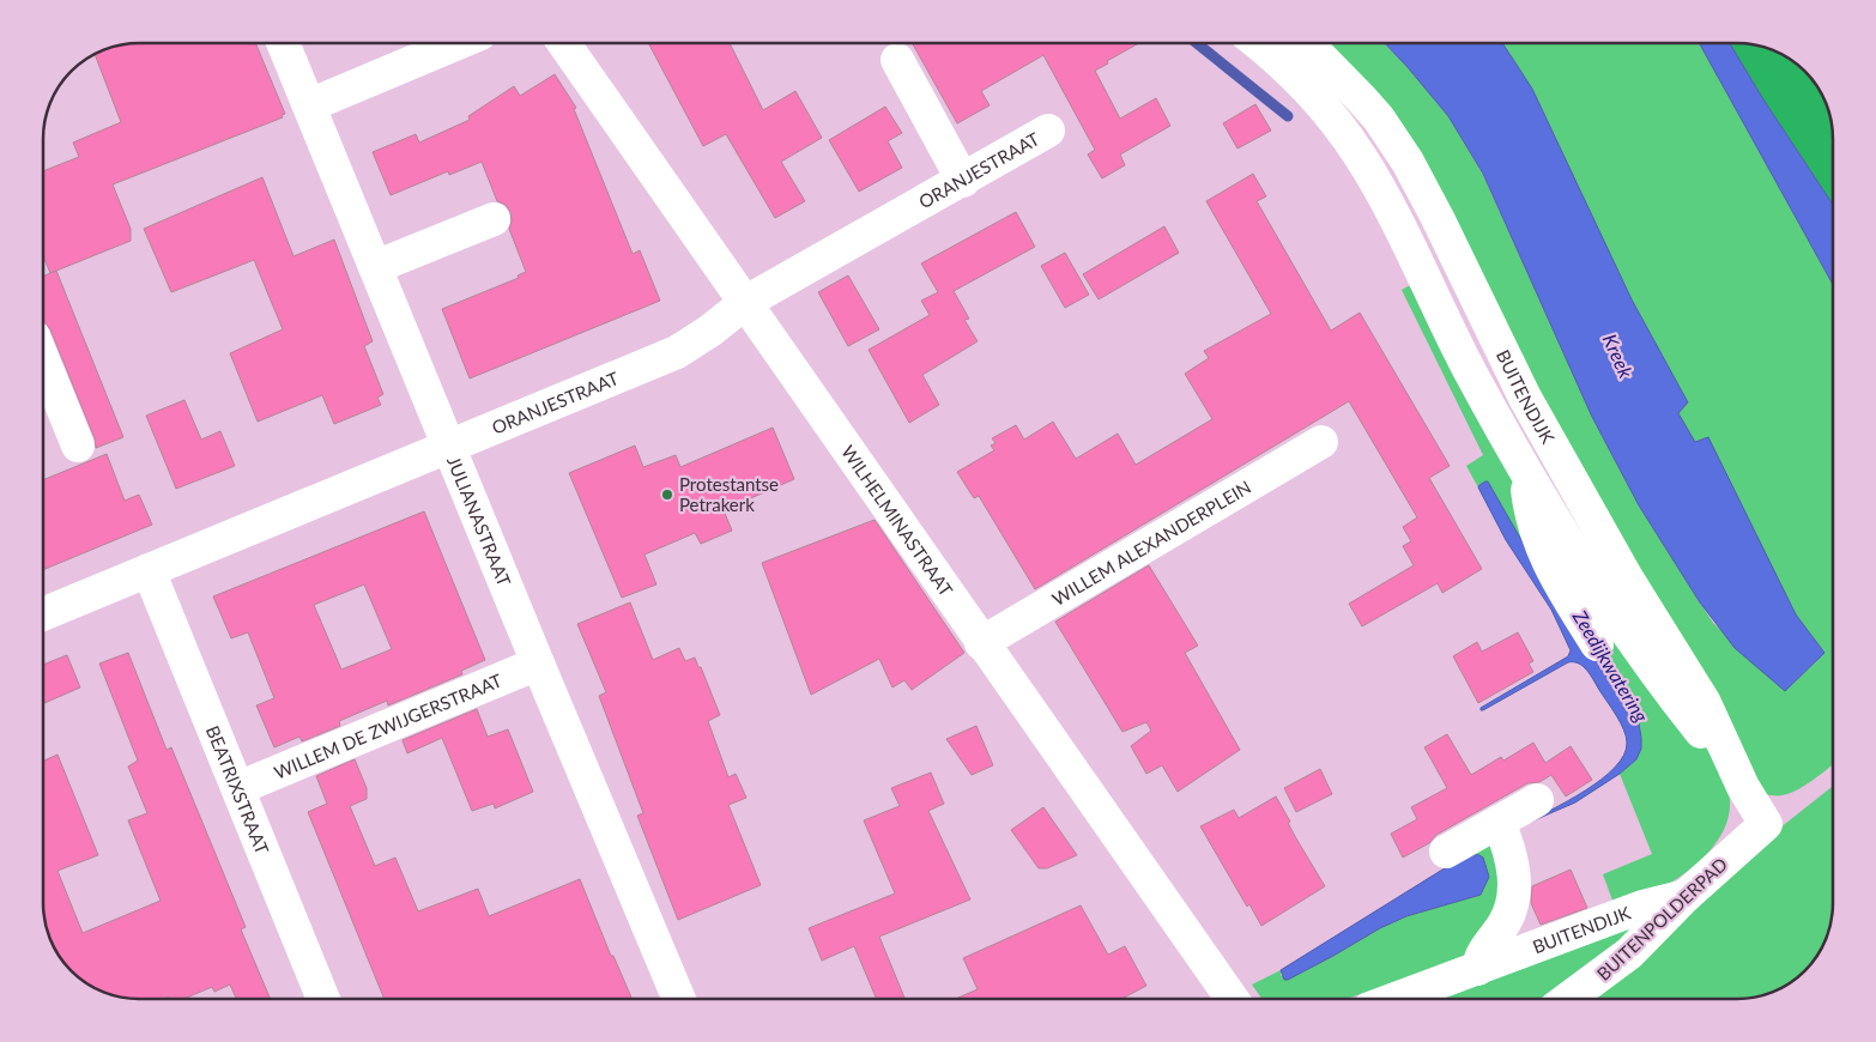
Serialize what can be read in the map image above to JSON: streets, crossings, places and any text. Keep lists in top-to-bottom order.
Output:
{
  "streets": {
    "street": [
      "ORANJESTRAAT",
      "BUITENDIJK",
      "JULIANASTRAAT",
      "WILHELMINASTRAAT",
      "WILLEM ALEXANDERPLEIN",
      "WILLEM DE ZWIJGERSTRAAT",
      "BEATRIXSTRAAT",
      "BUITENPOLDERPAD"
    ]
  },
  "crossings": [
    ["ORANJESTRAAT", "JULIANASTRAAT"],
    ["ORANJESTRAAT", "WILHELMINASTRAAT"],
    ["ORANJESTRAAT", "BEATRIXSTRAAT"],
    ["BUITENDIJK", "BUITENPOLDERPAD"],
    ["JULIANASTRAAT", "WILLEM DE ZWIJGERSTRAAT"],
    ["WILHELMINASTRAAT", "WILLEM ALEXANDERPLEIN"],
    ["WILLEM DE ZWIJGERSTRAAT", "BEATRIXSTRAAT"]
  ],
  "water": ["Kreek", "Zeedijkwatering"],
  "places": ["Protestantse Petrakerk"]
}
